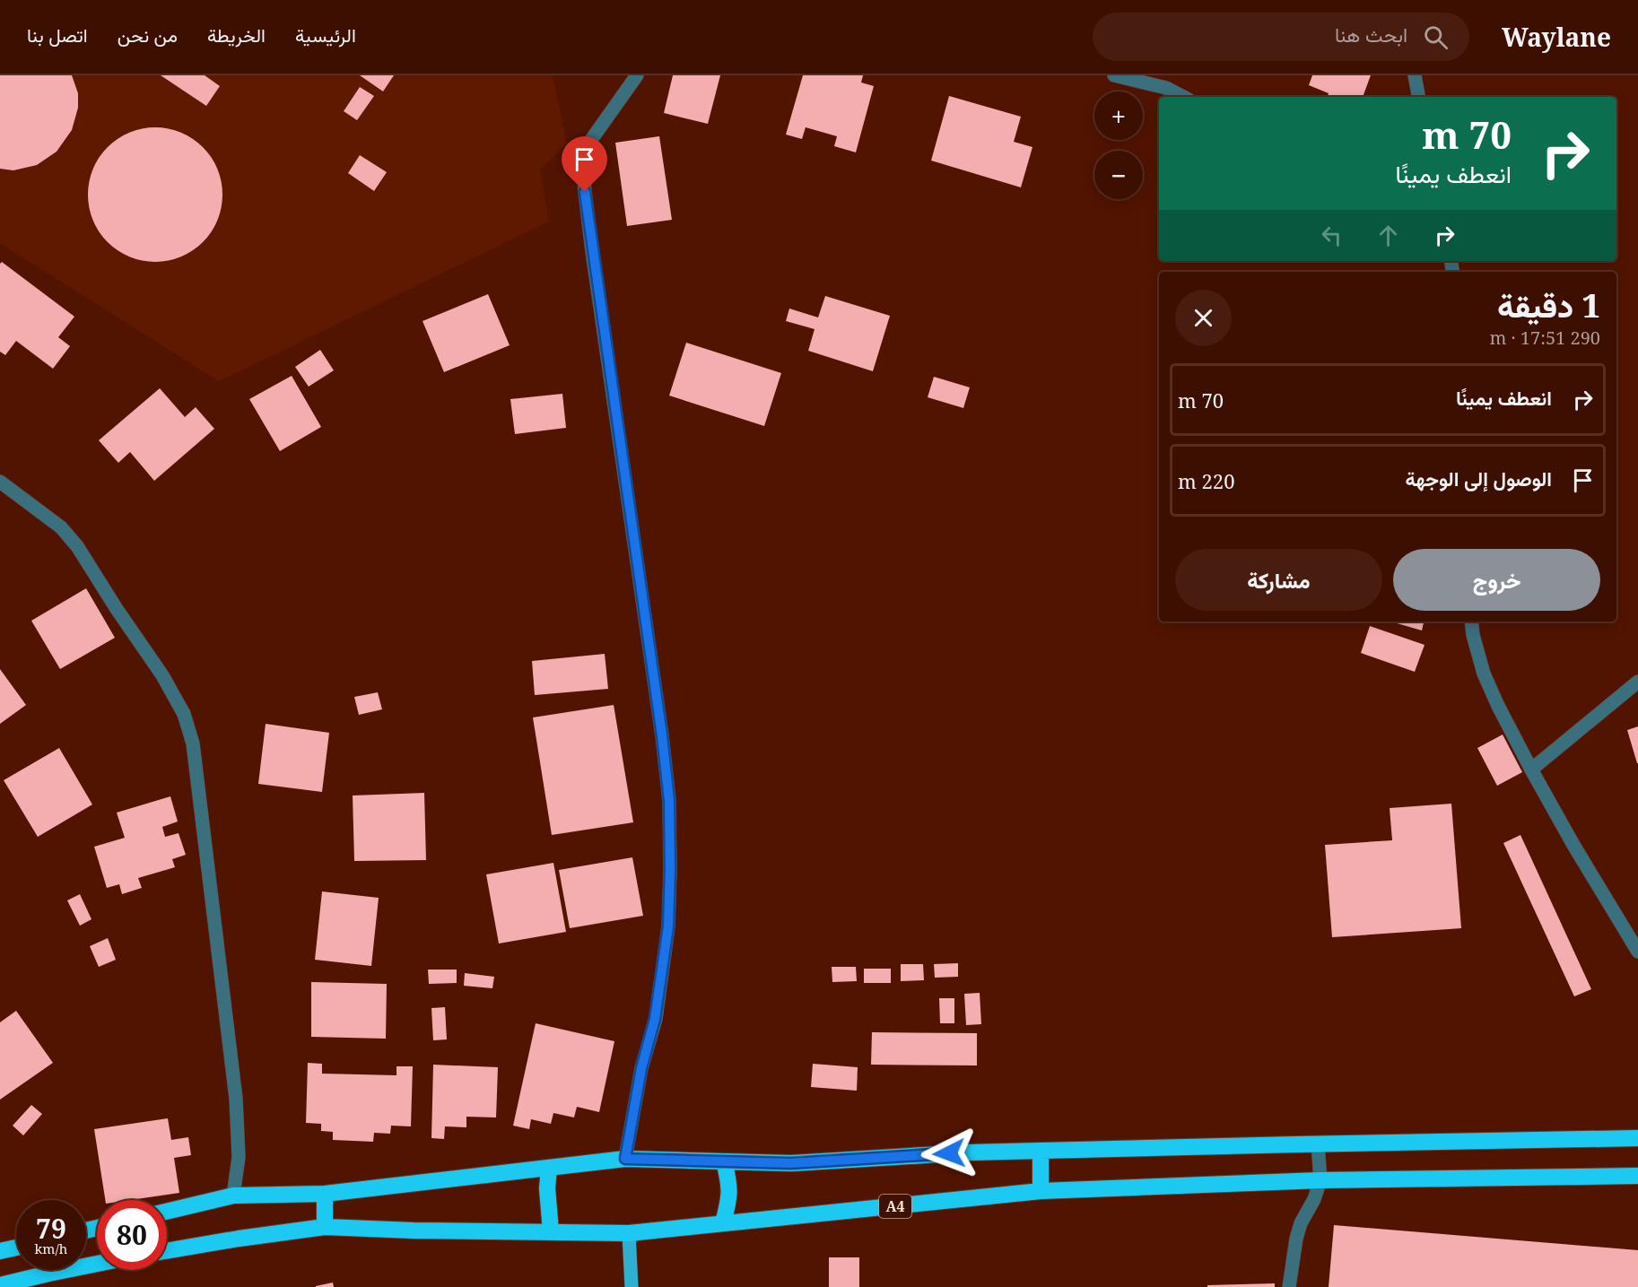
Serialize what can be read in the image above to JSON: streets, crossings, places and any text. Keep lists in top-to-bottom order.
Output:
{
  "streets": {
    "highway": ["A4"]
  },
  "page": {
    "header": "Waylane",
    "search": "ابحث هنا",
    "nav": [
      "الرئيسية",
      "الخريطة",
      "من نحن",
      "اتصل بنا"
    ],
    "map_buttons": ["+", "−"],
    "turn": ["70 m", "انعطف يمينًا"],
    "heading": ["1 دقيقة", "290 m · 17:51"],
    "list": [
      {
        "name": "انعطف يمينًا",
        "value": "70 m"
      },
      {
        "name": "الوصول إلى الوجهة",
        "value": "220 m"
      }
    ],
    "buttons": ["خروج", "مشاركة"],
    "speed": "79 km/h",
    "limit": "80"
  }
}
